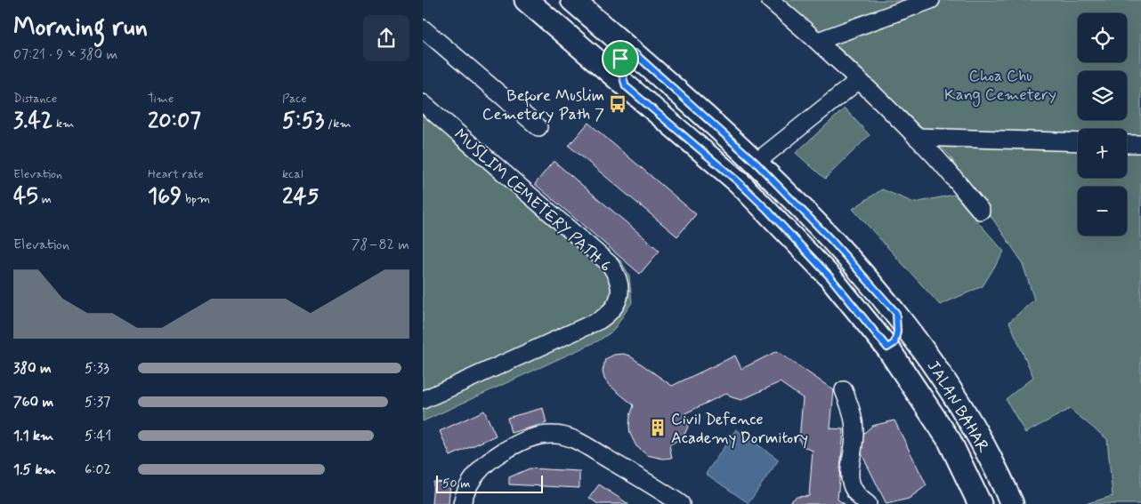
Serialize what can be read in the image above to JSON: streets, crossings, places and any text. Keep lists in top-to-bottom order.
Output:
{
  "streets": {
    "main road": ["JALAN BAHAR"],
    "lane": ["MUSLIM CEMETERY PATH 6"]
  },
  "parks": ["Choa Chu Kang Cemetery"],
  "places": {
    "bus stop": ["Before Muslim Cemetery Path 7"],
    "building": ["Civil Defence Academy Dormitory"]
  },
  "scale_bar": "50 m",
  "page": {
    "heading": ["Morning run", "07:21 · 9 × 380 m"],
    "map_buttons": ["+", "−"],
    "stats": [
      ["Distance", "3.42 km"],
      ["Time", "20:07"],
      ["Pace", "5:53 /km"],
      ["Elevation", "45 m"],
      ["Heart rate", "169 bpm"],
      ["kcal", "245"]
    ],
    "chart": ["Elevation", "78–82 m"],
    "list": [
      {
        "name": "380 m",
        "note": "5:33"
      },
      {
        "name": "760 m",
        "note": "5:37"
      },
      {
        "name": "1.1 km",
        "note": "5:41"
      },
      {
        "name": "1.5 km",
        "note": "6:02"
      }
    ],
    "scale": "50 m"
  }
}
